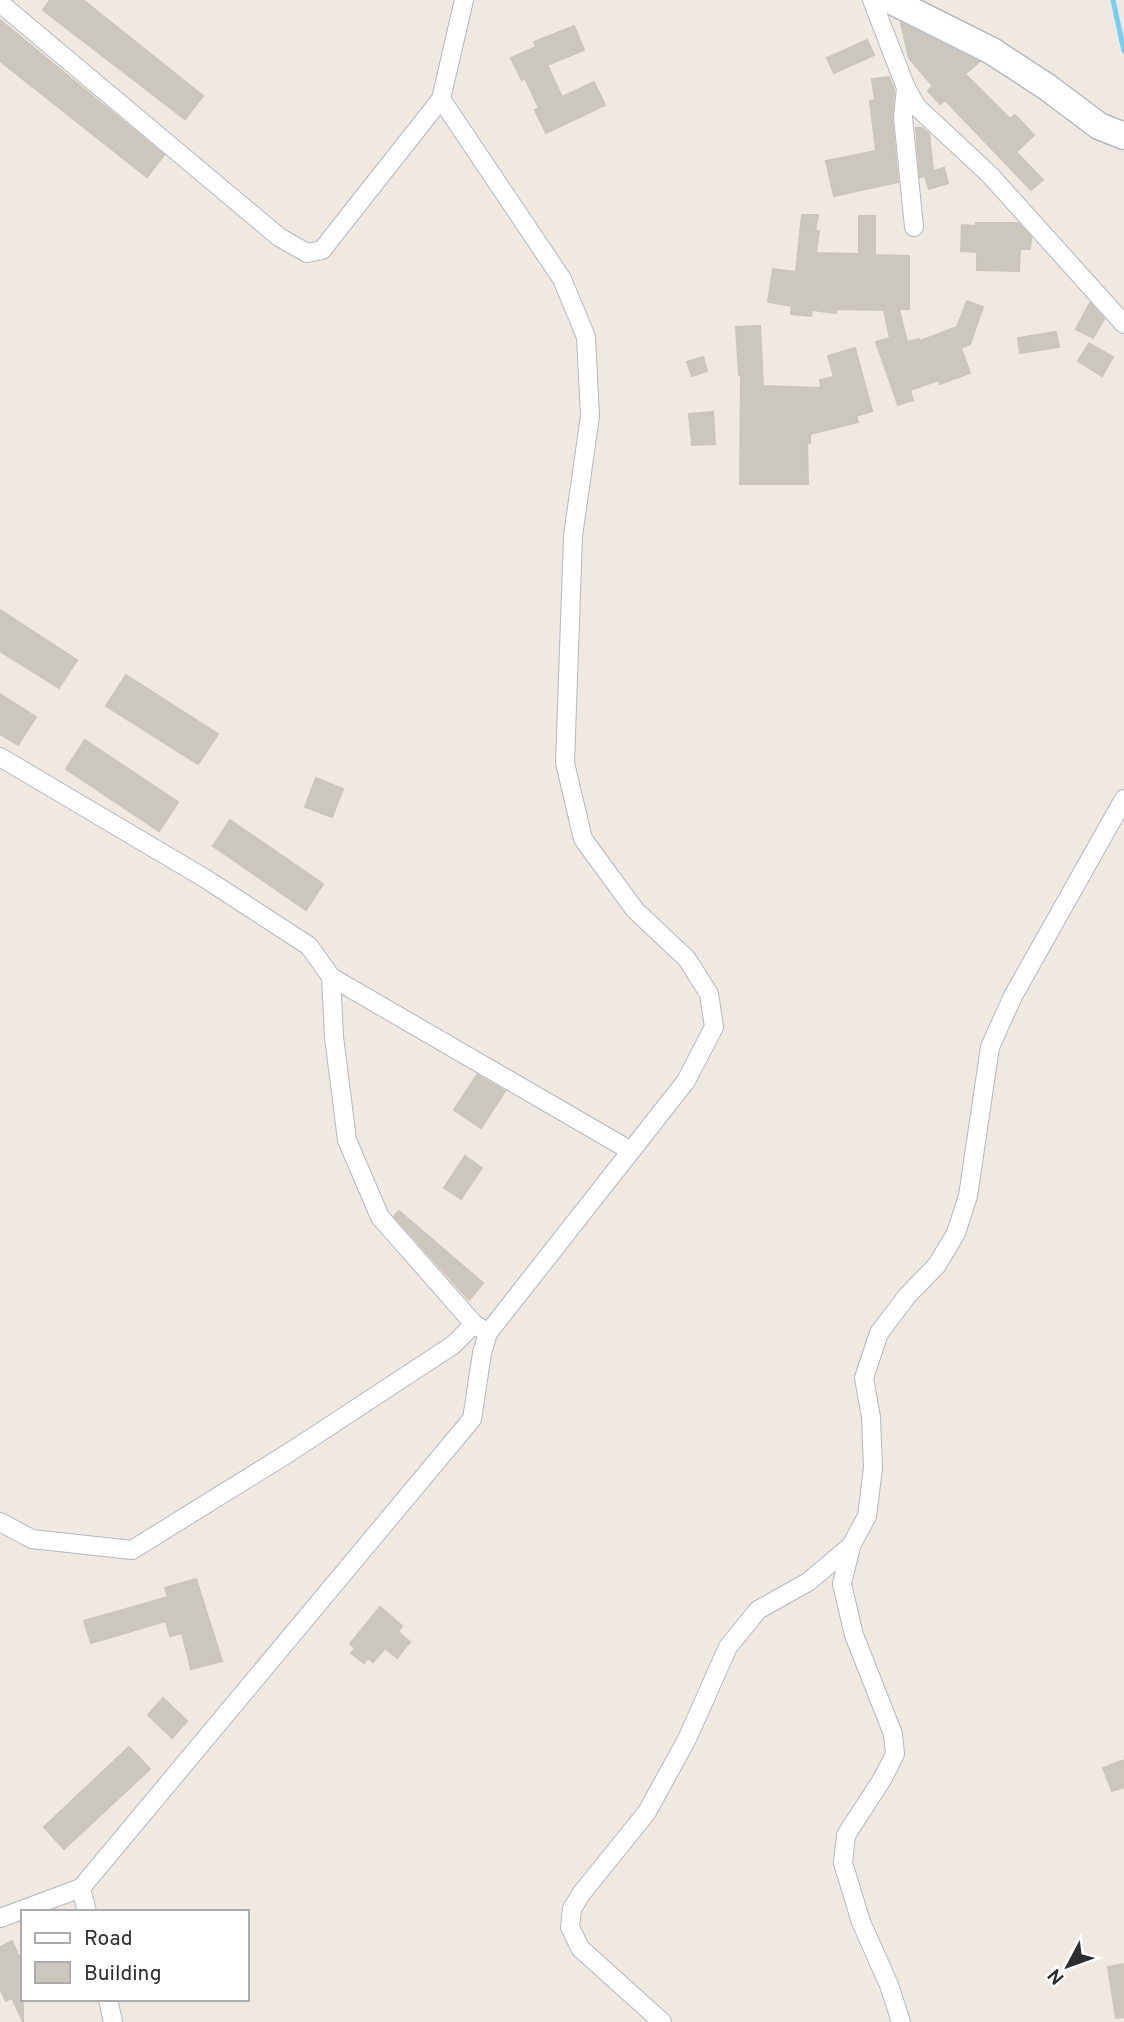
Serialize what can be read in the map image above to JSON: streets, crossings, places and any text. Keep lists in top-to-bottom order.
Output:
{
  "legend": ["Road", "Building"],
  "north": "bottom left"
}
